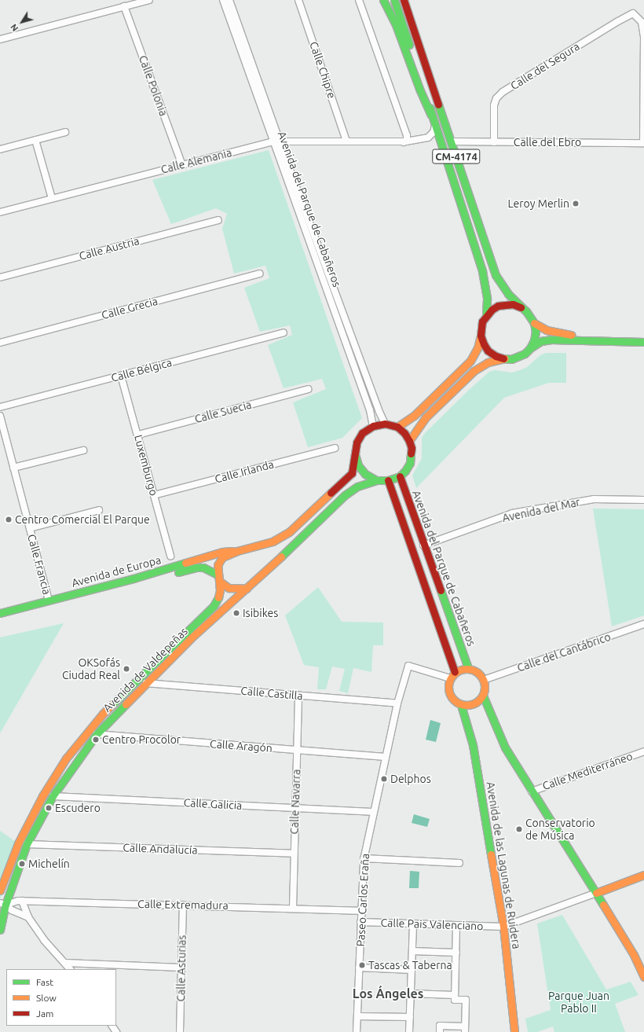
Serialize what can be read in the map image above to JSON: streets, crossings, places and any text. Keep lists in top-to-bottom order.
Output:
{
  "streets": {
    "main road": [
      "CM-4174",
      "Avenida del Parque de Cabañeros",
      "Avenida de Europa",
      "Avenida de Valdepeñas",
      "Avenida de las Lagunas de Ruidera"
    ],
    "street": [
      "Calle del Segura",
      "Calle Chipre",
      "Calle Polonia",
      "Calle del Ebro",
      "Calle Alemania",
      "Calle Austria",
      "Calle Grecia",
      "Calle Bélgica",
      "Calle Suecia",
      "Luxemburgo",
      "Calle Irlanda",
      "Avenida del Mar",
      "Calle Francia",
      "Calle del Cantábrico",
      "Calle Castilla",
      "Calle Aragón",
      "Calle Mediterráneo",
      "Calle Navarra",
      "Calle Galicia",
      "Calle Andalucía",
      "Paseo Carlos Eraña",
      "Calle Extremadura",
      "Calle Pais Valenciano",
      "Calle Asturias"
    ]
  },
  "crossings": [
    ["Calle del Segura", "Calle del Ebro"],
    ["Calle Chipre", "Calle Alemania"],
    ["Calle Polonia", "Calle Alemania"],
    ["Calle del Ebro", "CM-4174"],
    ["CM-4174", "Calle Alemania"],
    ["Calle Alemania", "Avenida del Parque de Cabañeros"],
    ["Avenida del Parque de Cabañeros", "Avenida del Mar"],
    ["Avenida del Parque de Cabañeros", "Calle del Cantábrico"],
    ["Avenida del Parque de Cabañeros", "Avenida de Valdepeñas"],
    ["Avenida del Parque de Cabañeros", "Avenida de las Lagunas de Ruidera"],
    ["Avenida del Parque de Cabañeros", "Paseo Carlos Eraña"],
    ["Calle Bélgica", "Luxemburgo"],
    ["Calle Suecia", "Luxemburgo"],
    ["Luxemburgo", "Calle Irlanda"],
    ["Calle Francia", "Avenida de Europa"],
    ["Avenida de Europa", "Avenida de Valdepeñas"],
    ["Calle del Cantábrico", "Avenida de las Lagunas de Ruidera"],
    ["Calle del Cantábrico", "Paseo Carlos Eraña"],
    ["Avenida de Valdepeñas", "Calle Castilla"],
    ["Avenida de Valdepeñas", "Calle Aragón"],
    ["Avenida de Valdepeñas", "Calle Galicia"],
    ["Avenida de Valdepeñas", "Calle Andalucía"],
    ["Avenida de Valdepeñas", "Calle Extremadura"],
    ["Calle Castilla", "Calle Navarra"],
    ["Calle Castilla", "Paseo Carlos Eraña"],
    ["Calle Aragón", "Calle Navarra"],
    ["Calle Aragón", "Paseo Carlos Eraña"],
    ["Calle Navarra", "Calle Galicia"],
    ["Calle Navarra", "Calle Andalucía"],
    ["Calle Navarra", "Calle Extremadura"],
    ["Calle Galicia", "Paseo Carlos Eraña"],
    ["Avenida de las Lagunas de Ruidera", "Paseo Carlos Eraña"],
    ["Avenida de las Lagunas de Ruidera", "Calle Pais Valenciano"],
    ["Paseo Carlos Eraña", "Calle Extremadura"],
    ["Paseo Carlos Eraña", "Calle Pais Valenciano"],
    ["Calle Extremadura", "Calle Asturias"]
  ],
  "districts": ["Los Ángeles"],
  "parks": ["Parque Juan Pablo II"],
  "places": [
    "Leroy Merlin",
    "Centro Comercial El Parque",
    "Isibikes",
    "OKSofás Ciudad Real",
    "Centro Procolor",
    "Delphos",
    "Escudero",
    "Conservatorio de Música",
    "Michelín",
    "Tascas & Taberna"
  ],
  "legend": ["Fast", "Slow", "Jam"],
  "north": "bottom left"
}
